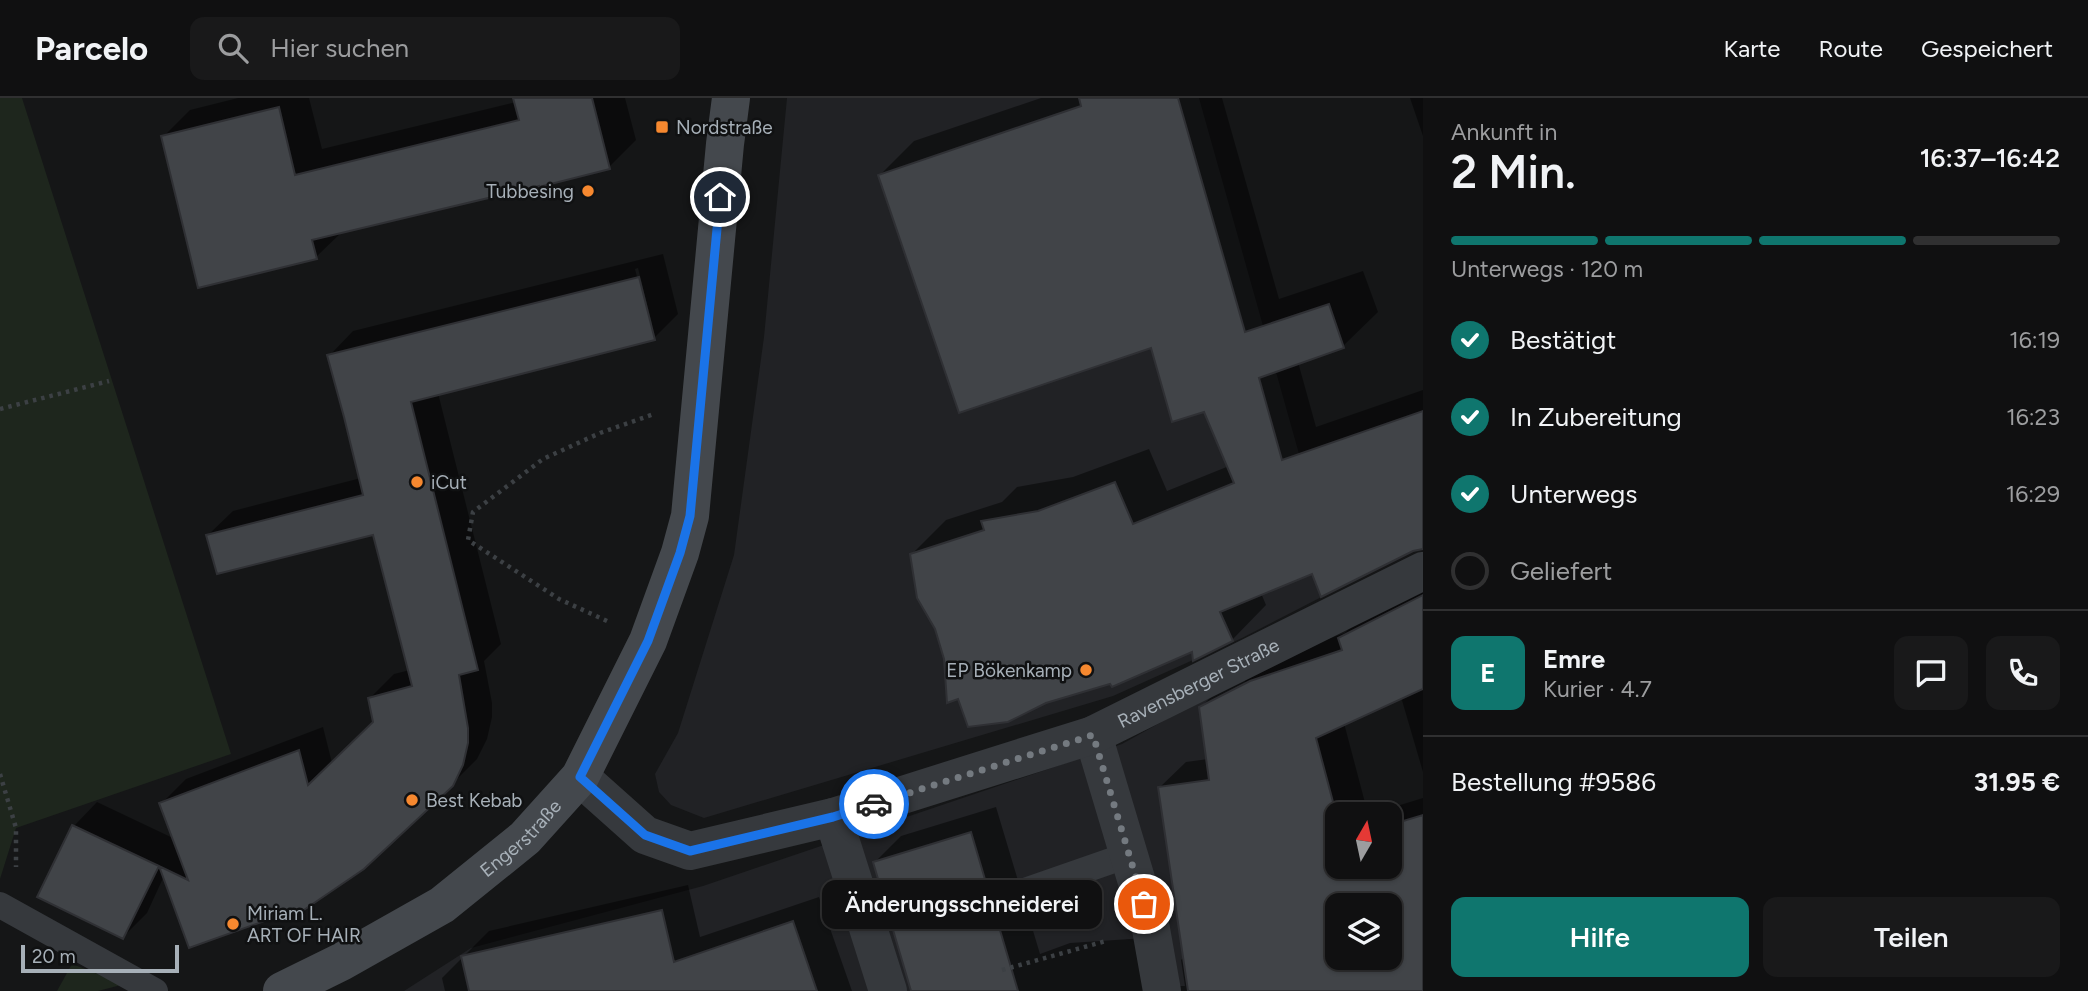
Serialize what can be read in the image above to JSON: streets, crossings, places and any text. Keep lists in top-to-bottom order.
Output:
{
  "streets": {
    "main road": ["Engerstraße"],
    "street": ["Ravensberger Straße"]
  },
  "crossings": [
    ["Ravensberger Straße", "Engerstraße"]
  ],
  "places": {
    "transit": ["Nordstraße"],
    "other": [
      "Tubbesing",
      "iCut",
      "EP Bökenkamp",
      "Best Kebab",
      "Änderungsschneiderei",
      "Miriam L. ART OF HAIR"
    ]
  },
  "scale_bar": "20 m",
  "north": "top",
  "page": {
    "header": "Parcelo",
    "search": "Hier suchen",
    "nav": ["Karte", "Route", "Gespeichert"],
    "heading": ["2 Min.", "Ankunft in", "16:37–16:42"],
    "panel": [
      "Emre",
      "Kurier · 4.7",
      "Bestellung #9586",
      "31.95 €"
    ],
    "bar": "Unterwegs · 120 m",
    "list": [
      ["Bestätigt", "16:19"],
      ["In Zubereitung", "16:23"],
      ["Unterwegs", "16:29"],
      "Geliefert"
    ],
    "round": "E",
    "bubble": "Änderungsschneiderei",
    "buttons": ["Hilfe", "Teilen"],
    "scale": "20 m"
  }
}
